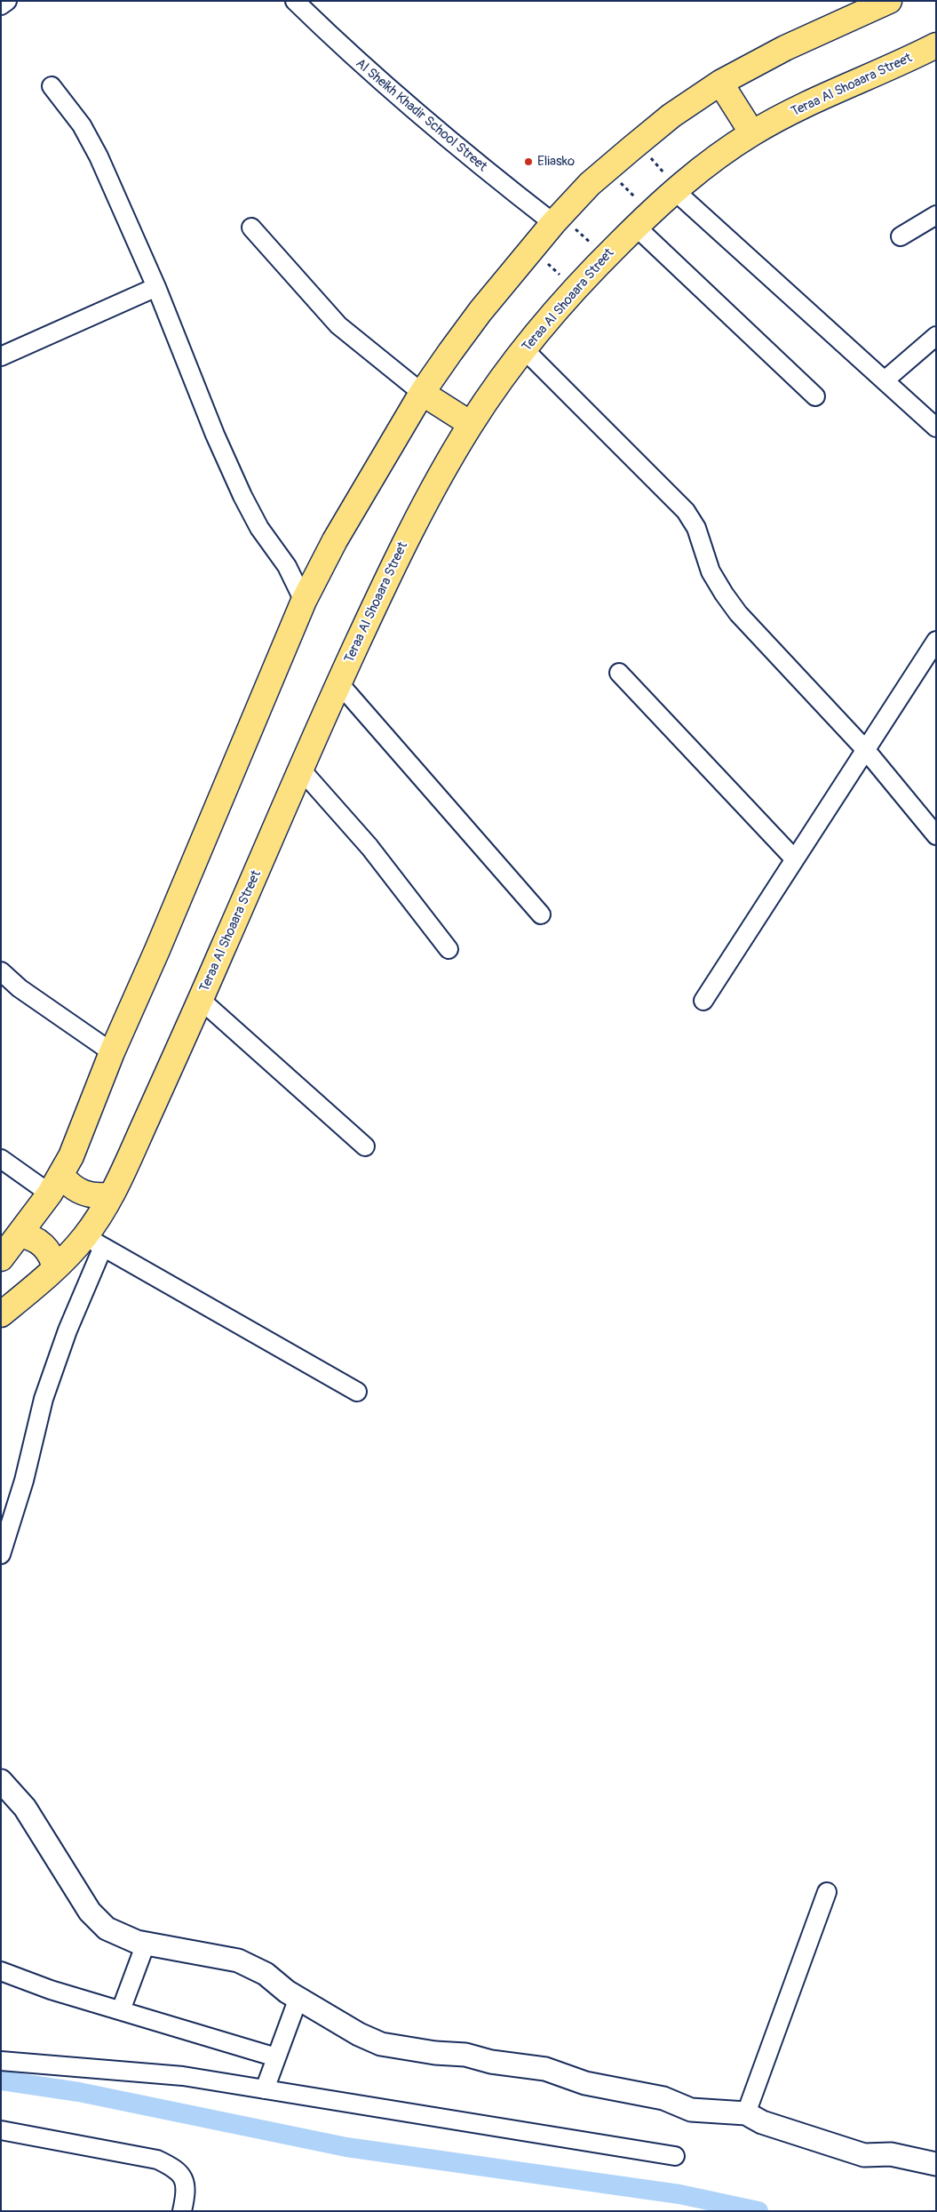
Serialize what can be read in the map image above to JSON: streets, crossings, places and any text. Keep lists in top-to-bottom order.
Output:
{
  "streets": {
    "highway": ["Teraa Al Shoaara Street"],
    "street": ["Al Sheikh Khadir School Street"]
  },
  "places": ["Eliasko"]
}
